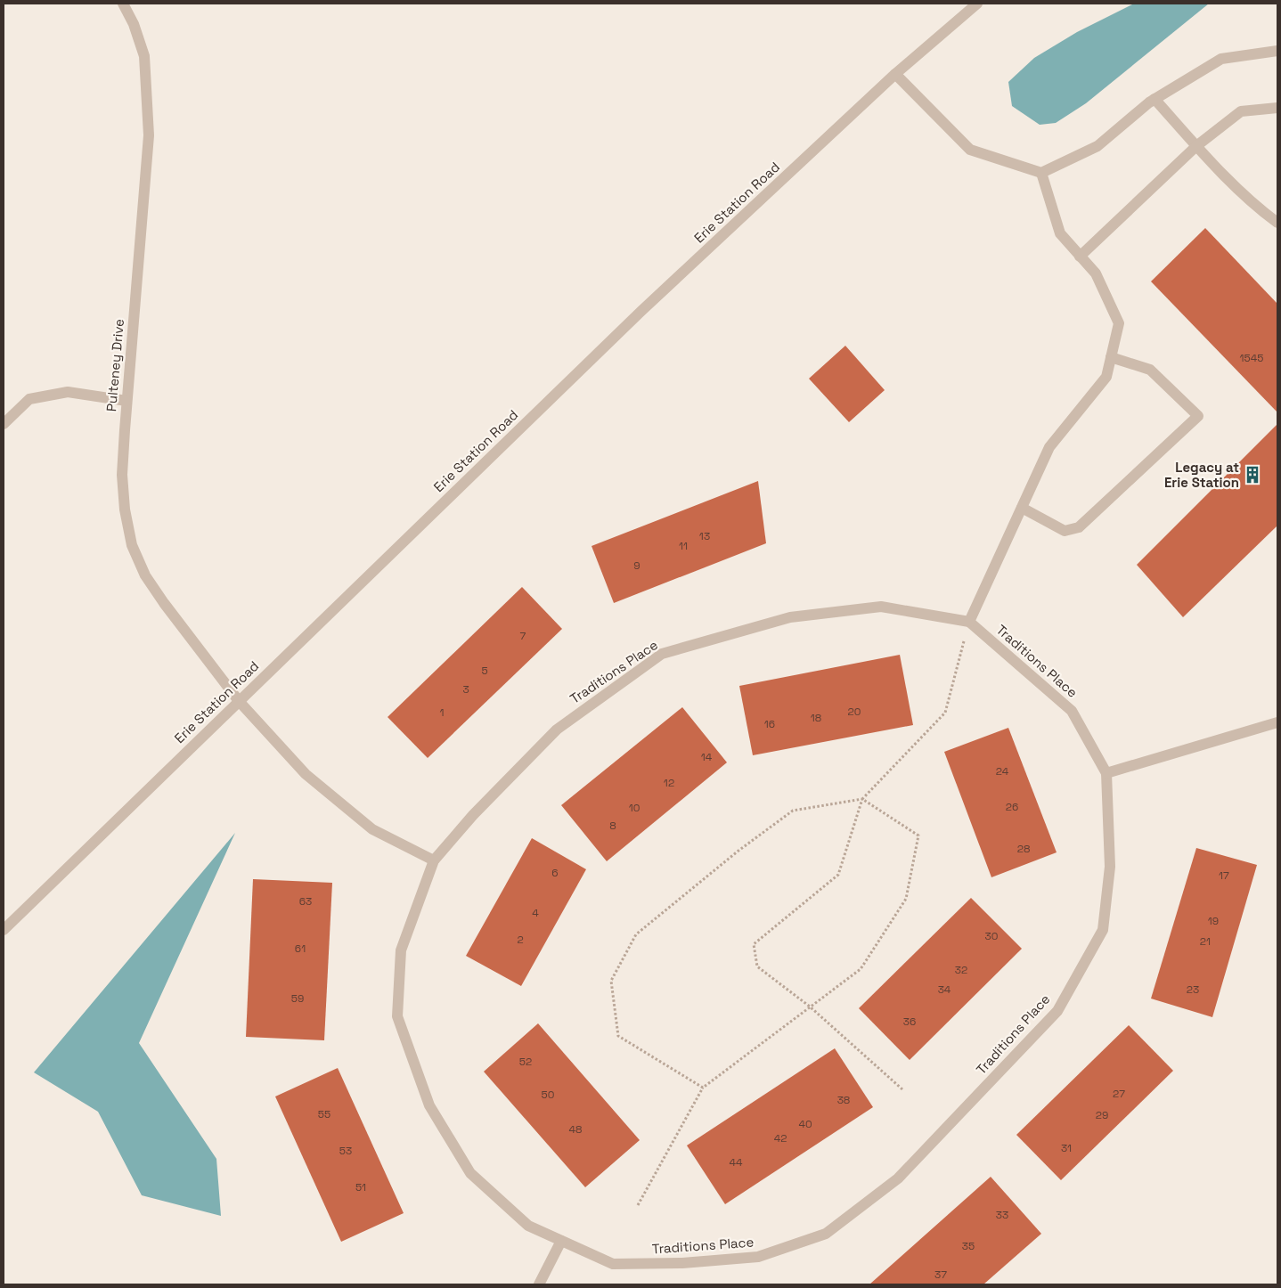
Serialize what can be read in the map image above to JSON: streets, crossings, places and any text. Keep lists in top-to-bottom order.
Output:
{
  "streets": {
    "street": ["Erie Station Road", "Pulteney Drive", "Traditions Place"]
  },
  "crossings": [
    ["Erie Station Road", "Pulteney Drive"],
    ["Pulteney Drive", "Traditions Place"]
  ],
  "places": {
    "building": ["Legacy at Erie Station"]
  },
  "house_numbers": [
    "1545",
    "13",
    "11",
    "9",
    "7",
    "5",
    "3",
    "20",
    "1",
    "18",
    "16",
    "14",
    "24",
    "12",
    "26",
    "10",
    "8",
    "28",
    "6",
    "17",
    "63",
    "4",
    "19",
    "30",
    "2",
    "21",
    "61",
    "32",
    "34",
    "23",
    "59",
    "36",
    "52",
    "27",
    "50",
    "38",
    "55",
    "29",
    "40",
    "48",
    "42",
    "31",
    "53",
    "44",
    "51",
    "33",
    "35",
    "37"
  ]
}
